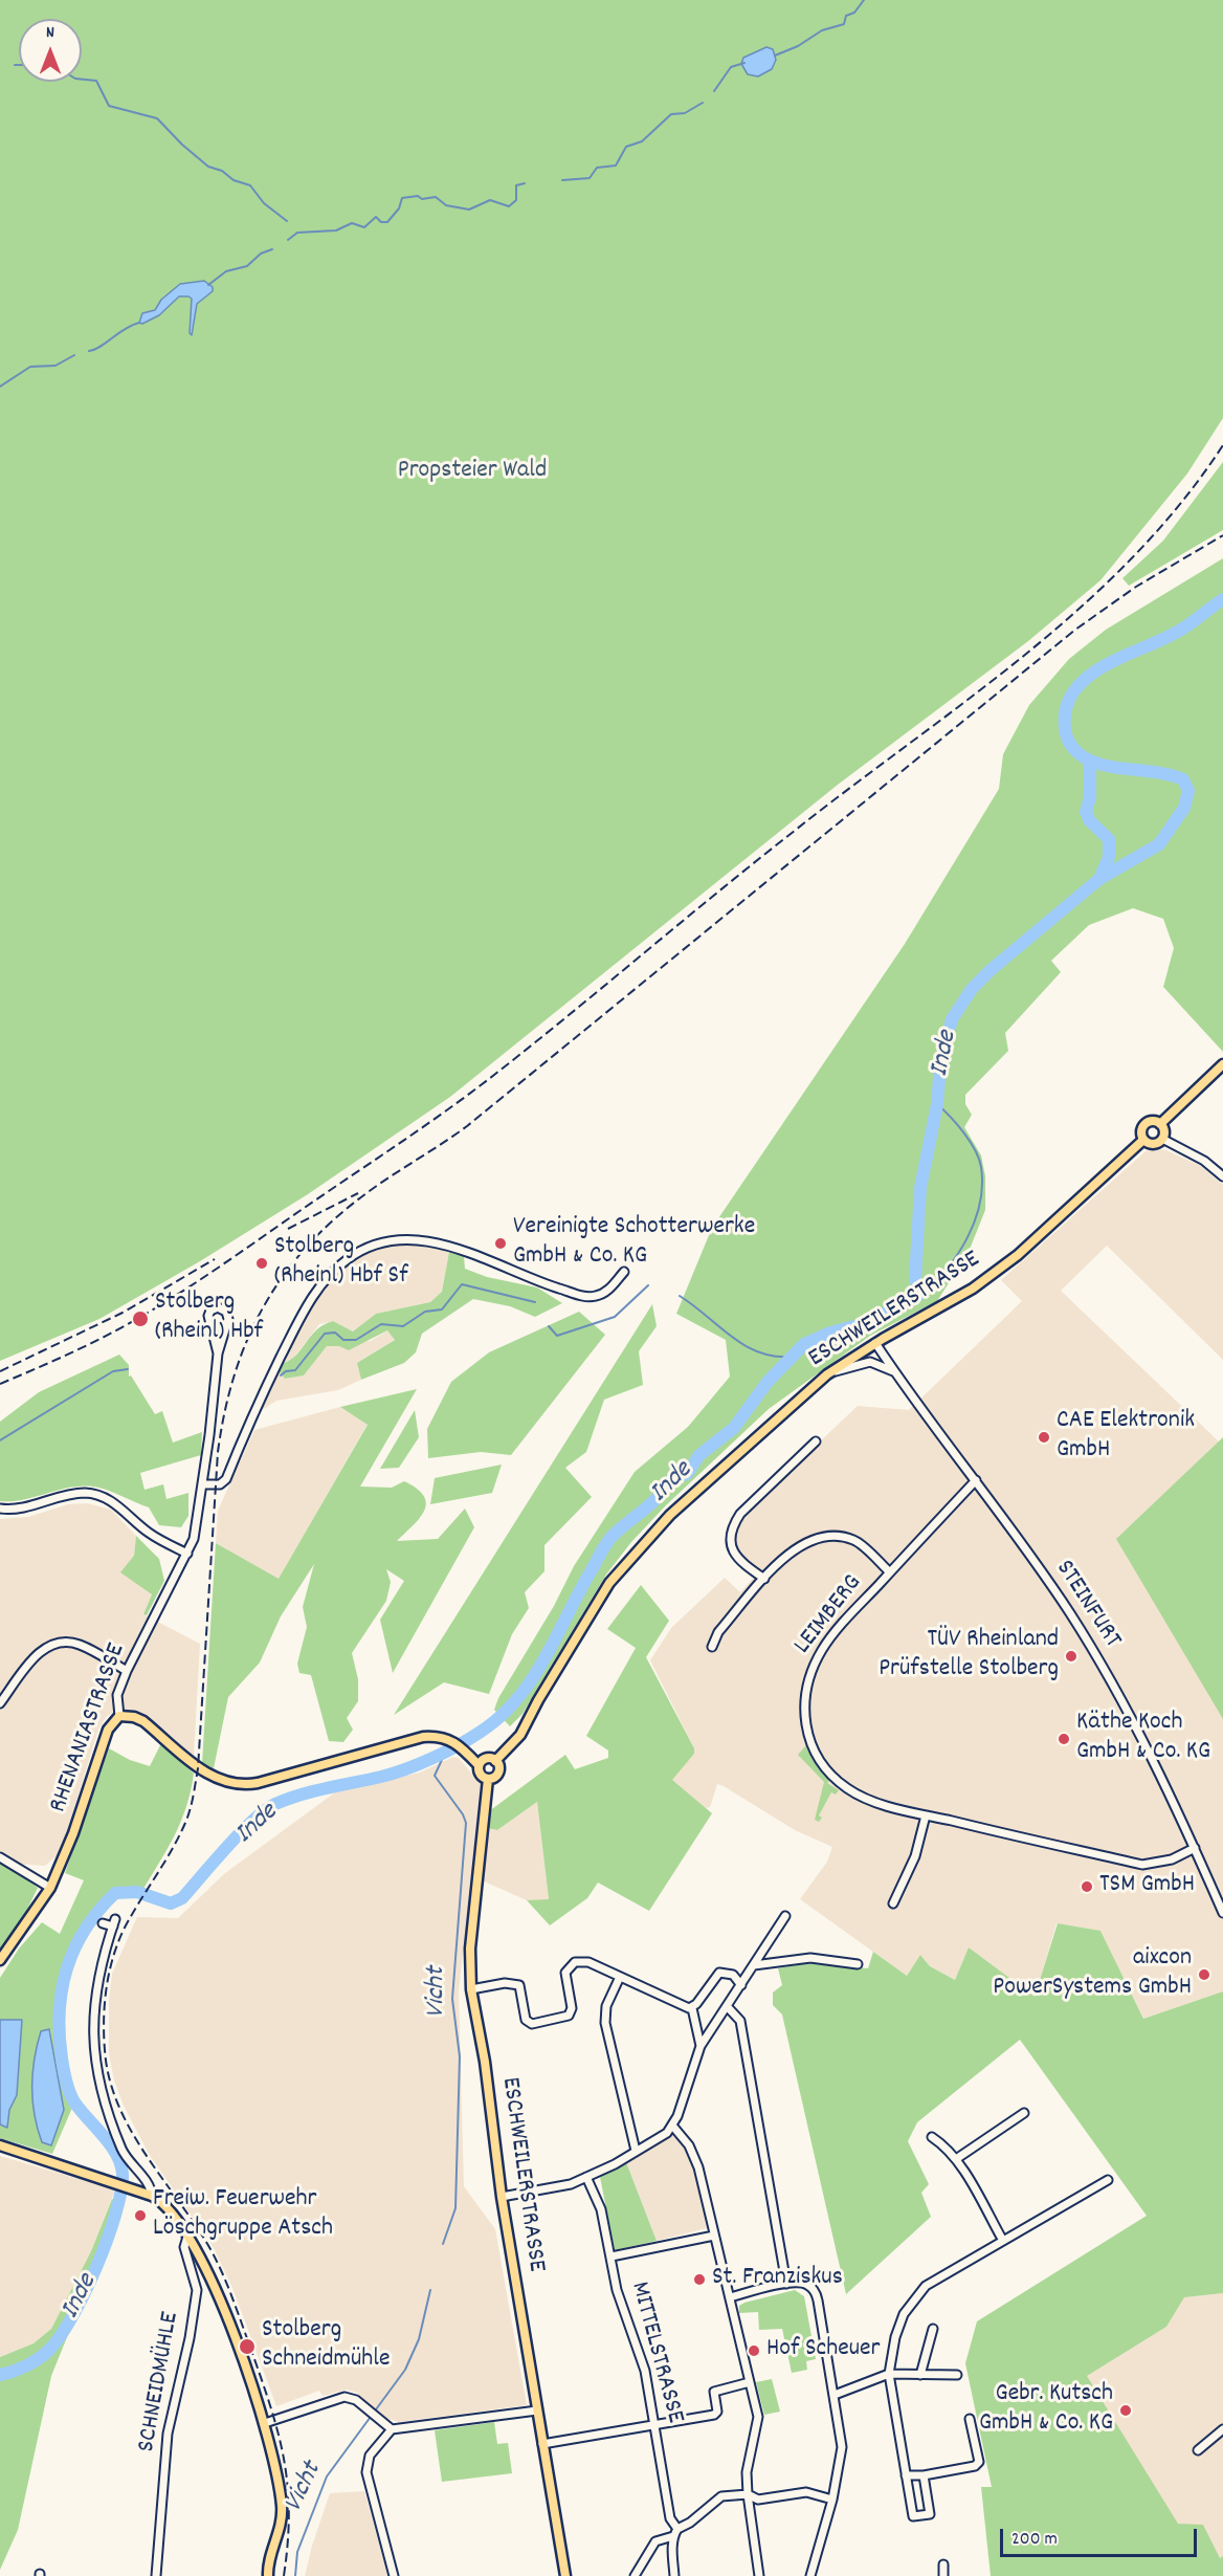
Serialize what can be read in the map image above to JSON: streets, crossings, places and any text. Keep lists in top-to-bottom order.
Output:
{
  "streets": {
    "main road": ["ESCHWEILERSTRASSE", "RHENANIASTRASSE"],
    "street": [
      "STEINFURT",
      "LEIMBERG",
      "MITTELSTRASSE",
      "SCHNEIDMÜHLE"
    ]
  },
  "crossings": [
    ["ESCHWEILERSTRASSE", "STEINFURT"],
    ["STEINFURT", "LEIMBERG"]
  ],
  "water": ["Inde", "Vicht"],
  "parks": ["Propsteier Wald"],
  "places": [
    "Vereinigte Schotterwerke GmbH & Co. KG",
    "Stolberg (Rheinl) Hbf Sf",
    "Stolberg (Rheinl) Hbf",
    "CAE Elektronik GmbH",
    "TÜV Rheinland Prüfstelle Stolberg",
    "Käthe Koch GmbH & Co. KG",
    "TSM GmbH",
    "aixcon PowerSystems GmbH",
    "Freiw. Feuerwehr Löschgruppe Atsch",
    "St. Franziskus",
    "Stolberg Schneidmühle",
    "Hof Scheuer",
    "Gebr. Kutsch GmbH & Co. KG"
  ],
  "scale_bar": "200 m",
  "north": "top"
}
